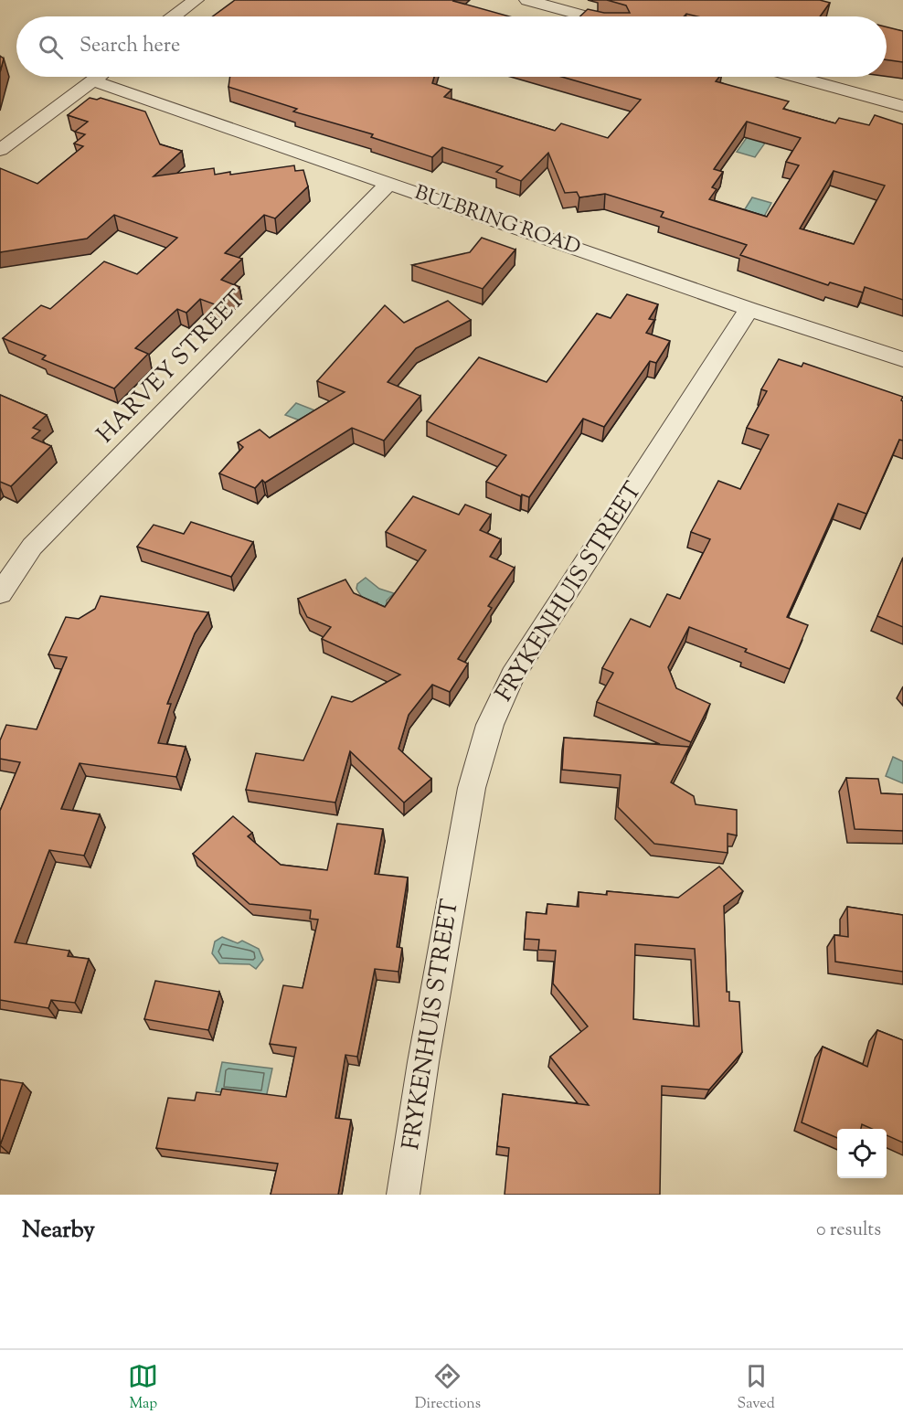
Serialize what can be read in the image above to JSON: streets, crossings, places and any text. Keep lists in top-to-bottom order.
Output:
{
  "streets": {
    "street": ["BULBRING ROAD", "HARVEY STREET", "FRYKENHUIS STREET"]
  },
  "crossings": [
    ["BULBRING ROAD", "HARVEY STREET"],
    ["BULBRING ROAD", "FRYKENHUIS STREET"]
  ],
  "page": {
    "search": "Search here",
    "heading": ["Nearby", "0 results"],
    "nav": ["Map", "Directions", "Saved"]
  }
}
